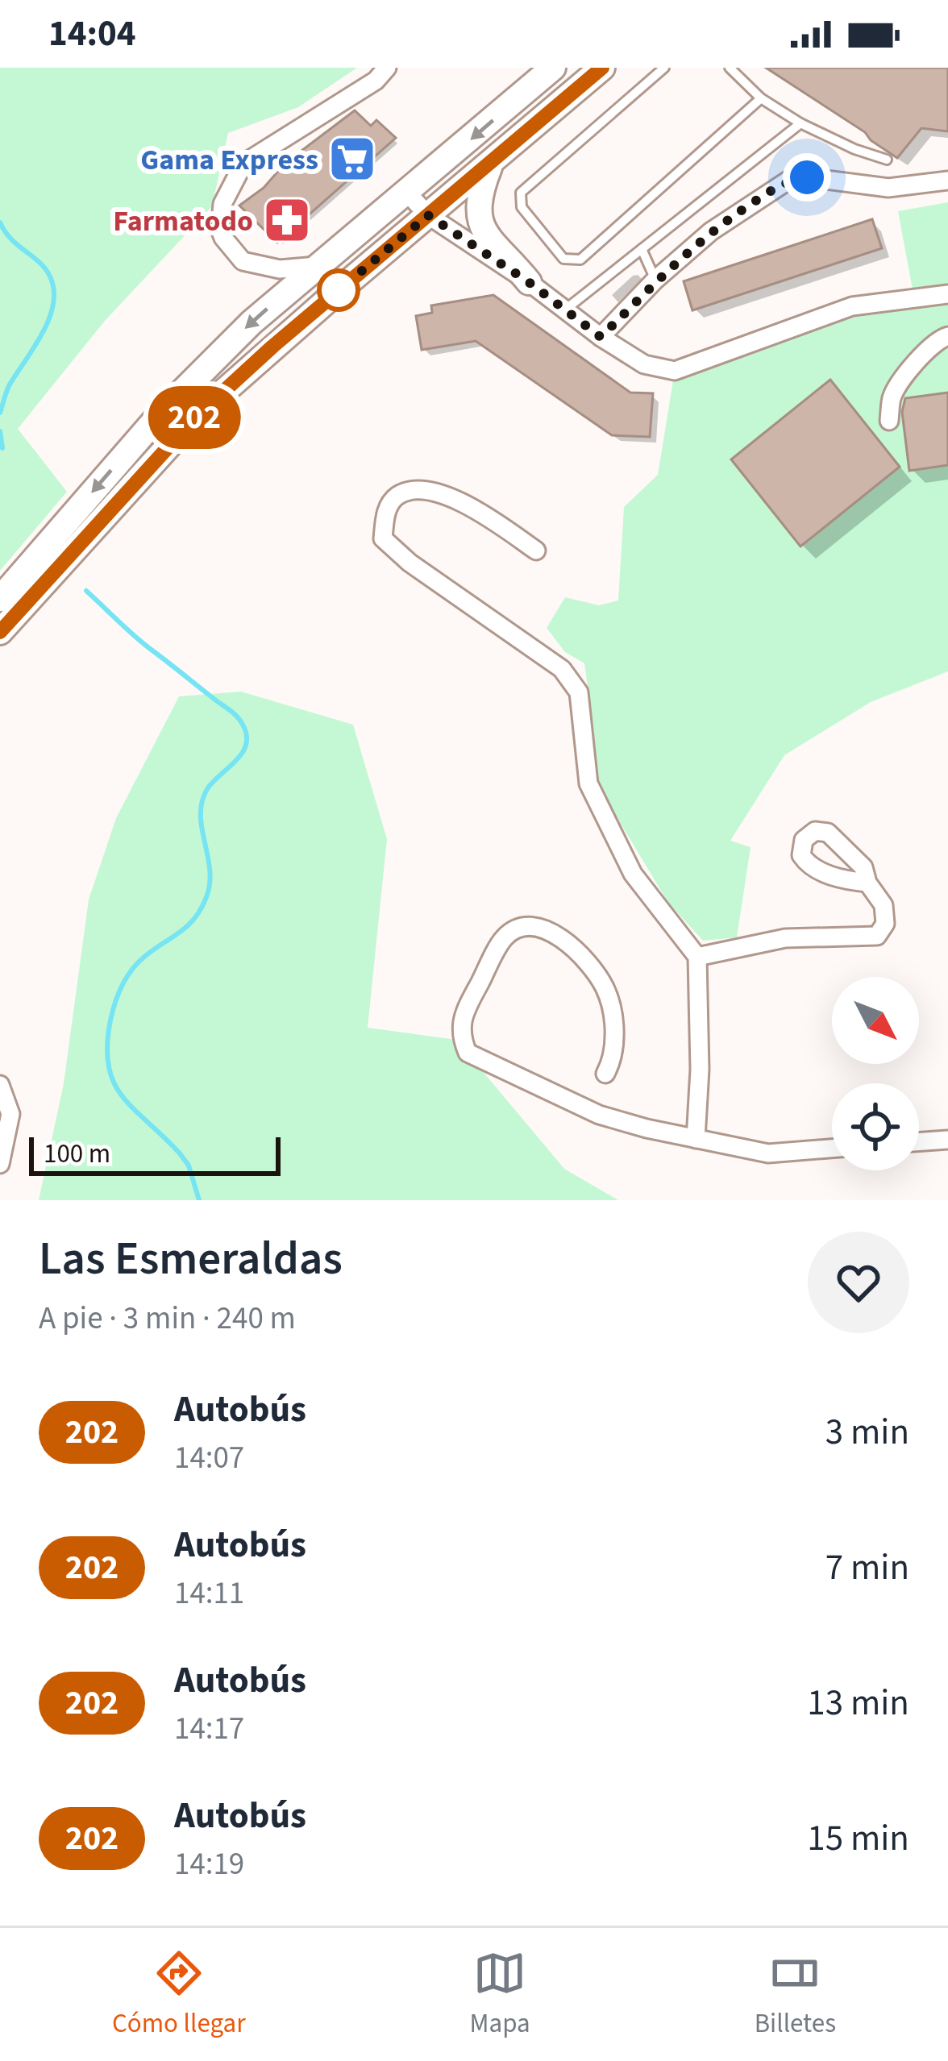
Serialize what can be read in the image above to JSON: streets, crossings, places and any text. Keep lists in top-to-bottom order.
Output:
{
  "places": {
    "supermarket": ["Gama Express"],
    "pharmacy": ["Farmatodo"]
  },
  "lines": ["bus line 202"],
  "scale_bar": "100 m",
  "north": "bottom right",
  "page": {
    "status": "14:04",
    "on_map": "202",
    "scale": "100 m",
    "heading": ["Las Esmeraldas", "A pie · 3 min · 240 m"],
    "list": [
      {
        "mark": "202",
        "name": "Autobús",
        "note": "14:07",
        "value": "3 min"
      },
      {
        "mark": "202",
        "name": "Autobús",
        "note": "14:11",
        "value": "7 min"
      },
      {
        "mark": "202",
        "name": "Autobús",
        "note": "14:17",
        "value": "13 min"
      },
      {
        "mark": "202",
        "name": "Autobús",
        "note": "14:19",
        "value": "15 min"
      }
    ],
    "tabs": ["Cómo llegar", "Mapa", "Billetes"]
  }
}
